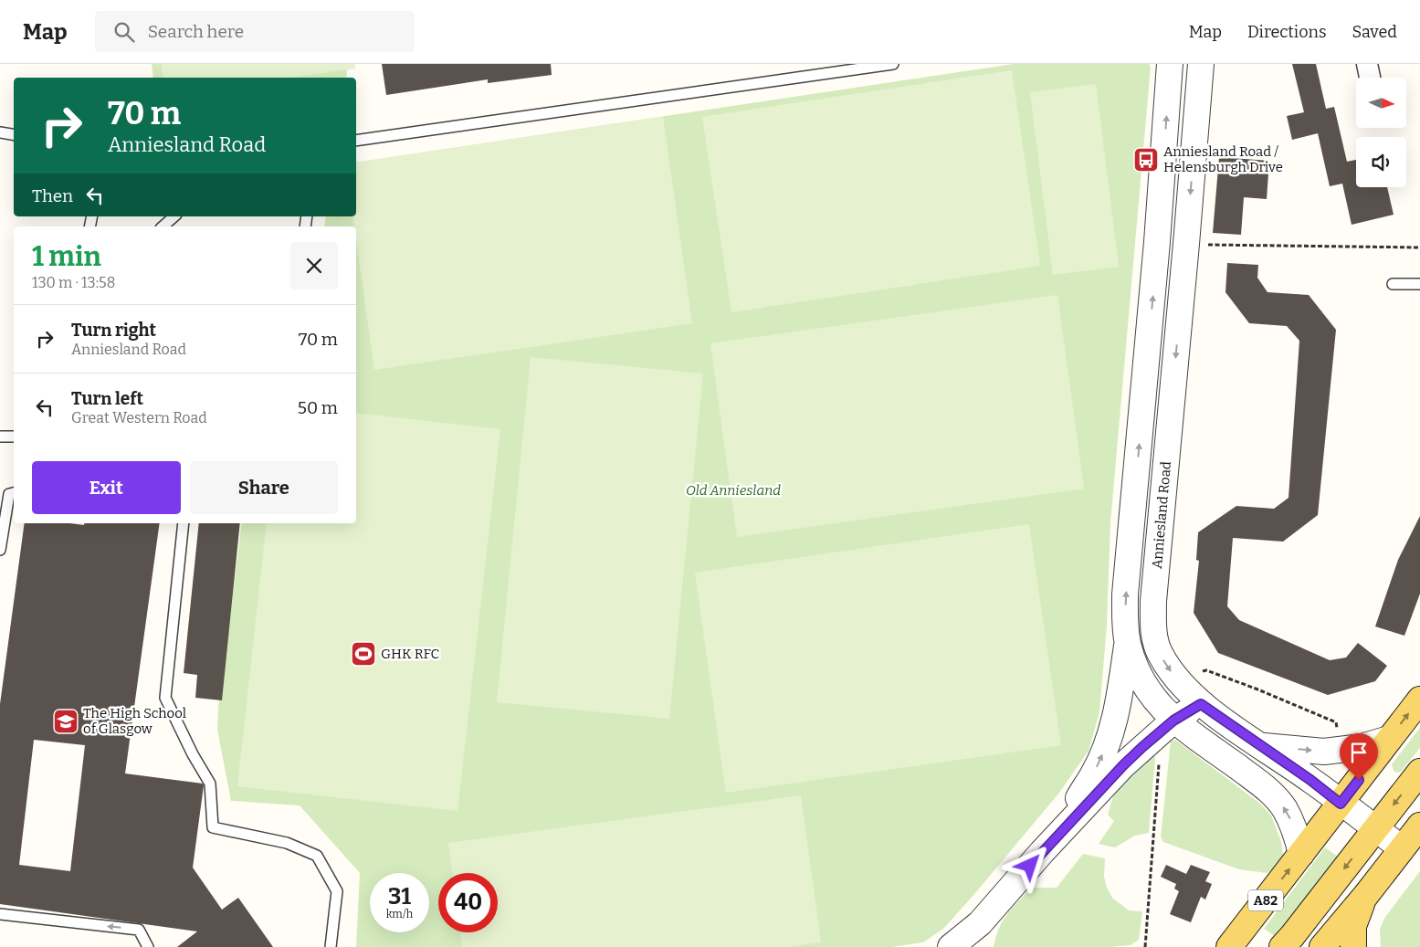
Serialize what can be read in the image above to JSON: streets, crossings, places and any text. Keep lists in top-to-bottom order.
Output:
{
  "streets": {
    "main road": ["A82"],
    "street": ["Anniesland Road"]
  },
  "crossings": [
    ["Anniesland Road", "A82"]
  ],
  "parks": ["Old Anniesland"],
  "places": {
    "bus stop": ["Anniesland Road / Helensburgh Drive"],
    "sports": ["GHK RFC"],
    "school or university": ["The High School of Glasgow"]
  },
  "north": "right",
  "page": {
    "header": "Map",
    "search": "Search here",
    "nav": ["Map", "Directions", "Saved"],
    "turn": ["70 m", "Anniesland Road"],
    "then": "Then",
    "heading": ["1 min", "130 m · 13:58"],
    "list": [
      {
        "name": "Turn right",
        "note": "Anniesland Road",
        "value": "70 m"
      },
      {
        "name": "Turn left",
        "note": "Great Western Road",
        "value": "50 m"
      }
    ],
    "buttons": ["Exit", "Share"],
    "speed": "31 km/h",
    "limit": "40"
  }
}
